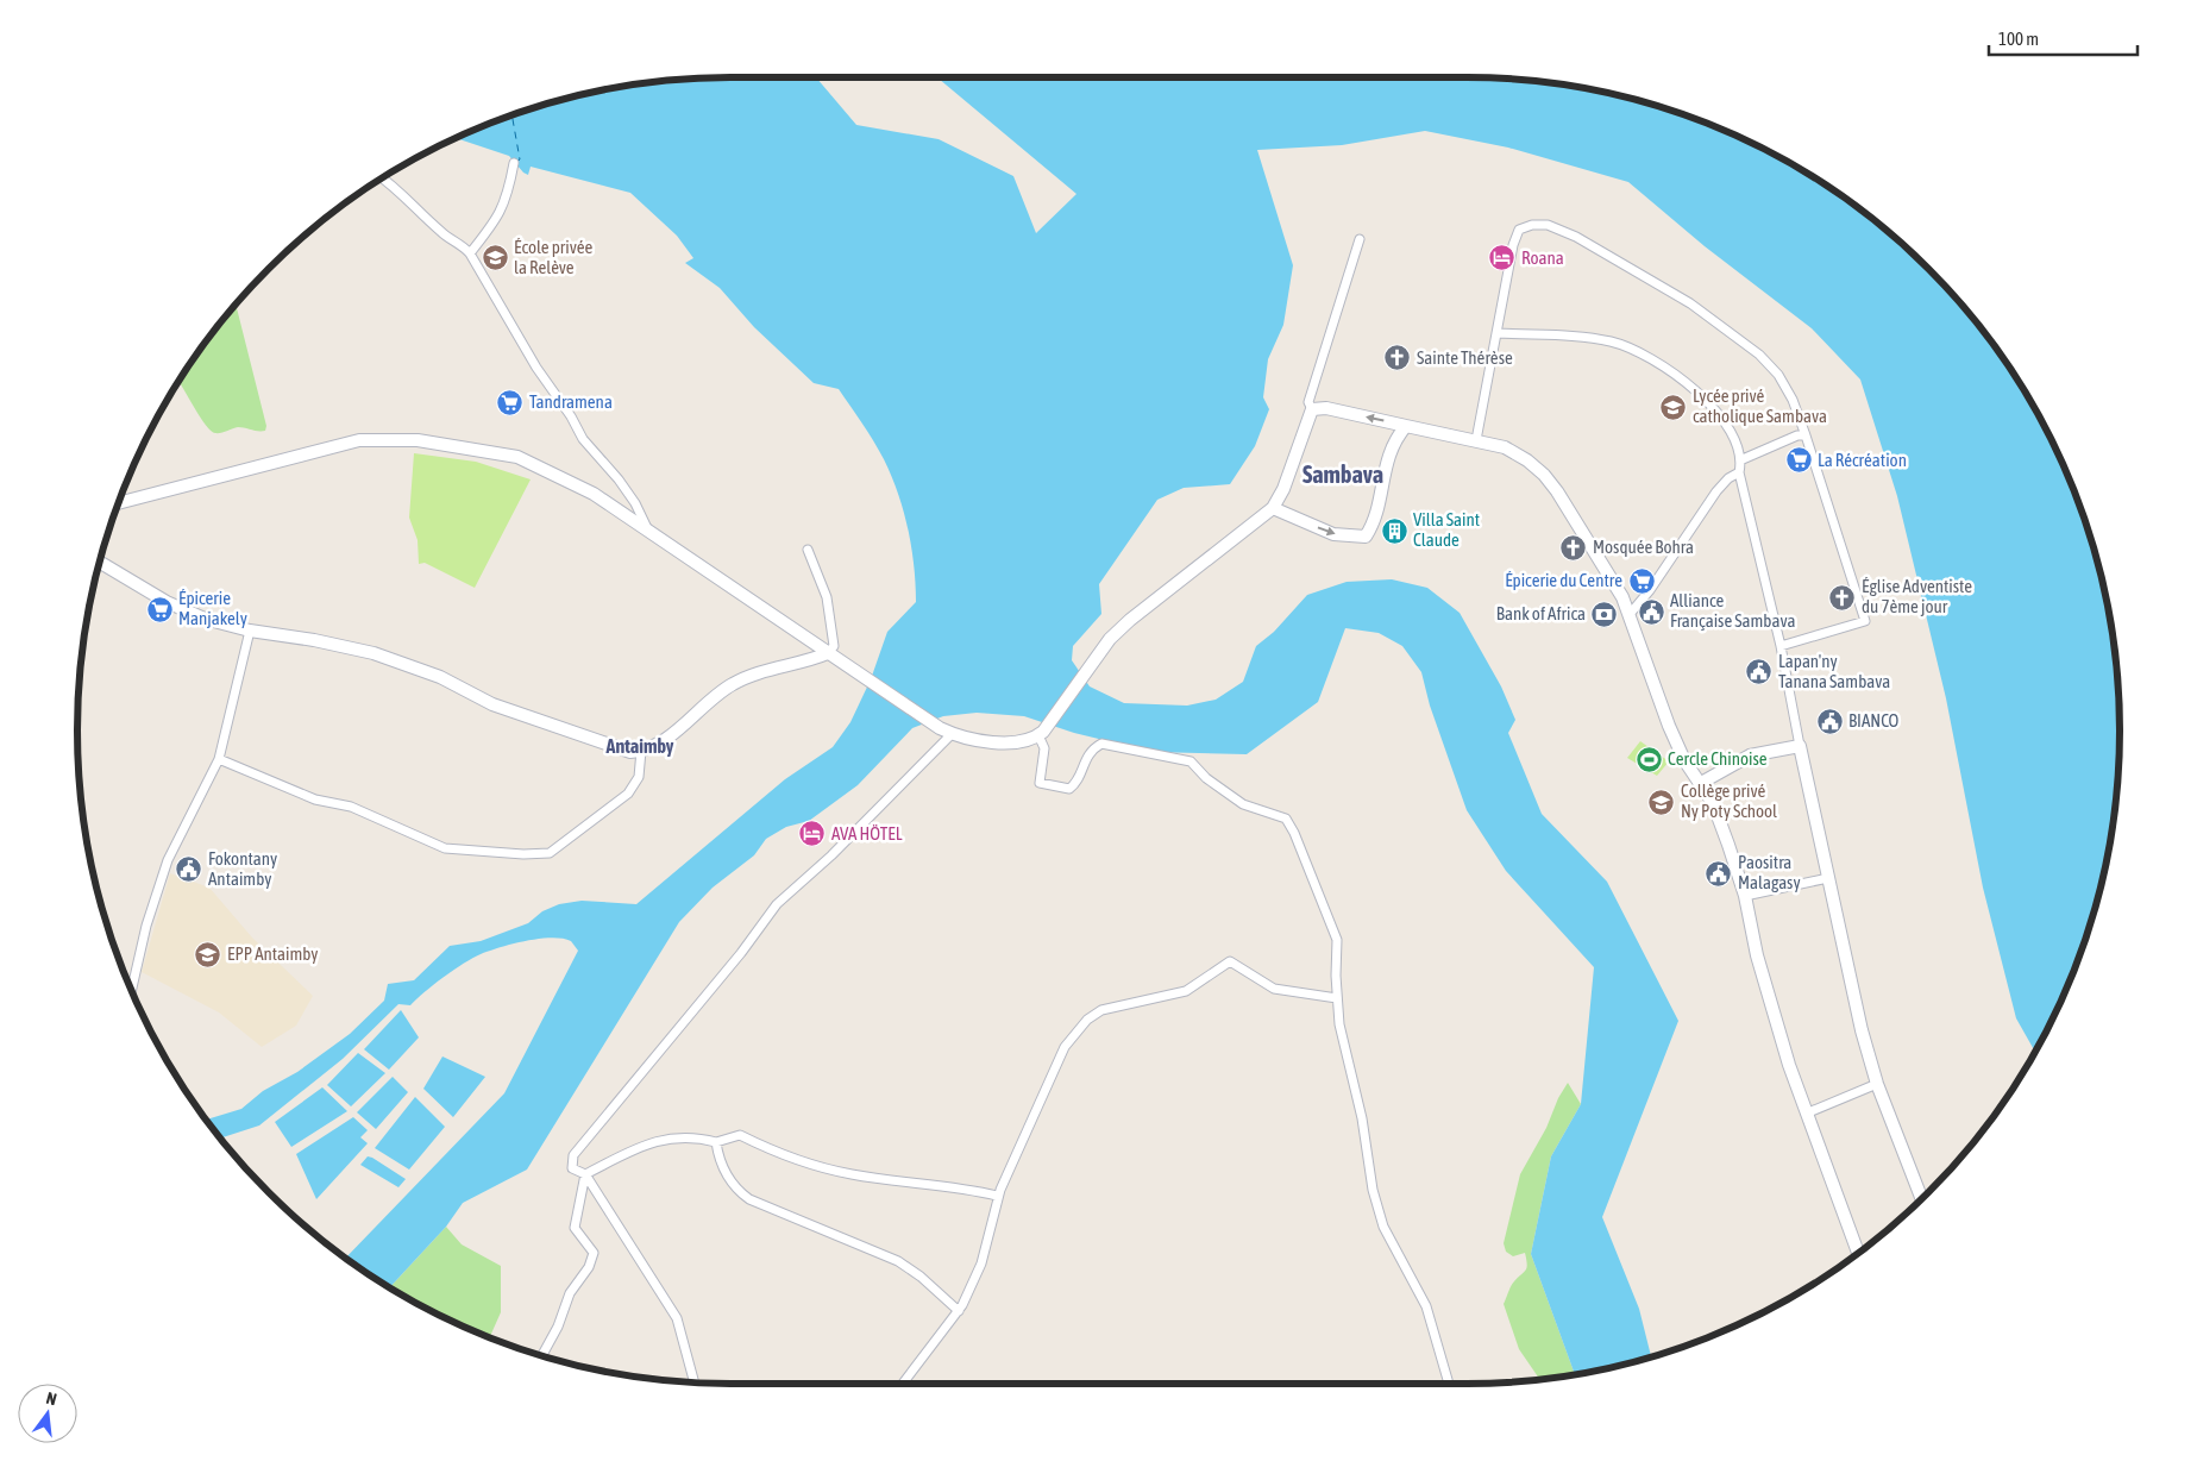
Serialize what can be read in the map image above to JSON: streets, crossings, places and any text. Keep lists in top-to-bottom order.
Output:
{
  "districts": ["Sambava", "Antaimby"],
  "places": {
    "school or university": [
      "École privée la Relève",
      "Lycée privé catholique Sambava",
      "Collège privé Ny Poty School",
      "EPP Antaimby"
    ],
    "hotel": ["Roana", "AVA HÖTEL"],
    "church": ["Sainte Thérèse", "Mosquée Bohra", "Église Adventiste du 7ème jour"],
    "supermarket": [
      "Tandramena",
      "La Récréation",
      "Épicerie du Centre",
      "Épicerie Manjakely"
    ],
    "building": ["Villa Saint Claude"],
    "public building": [
      "Alliance Française Sambava",
      "Lapan'ny Tanana Sambava",
      "BIANCO",
      "Fokontany Antaimby",
      "Paositra Malagasy"
    ],
    "bank": ["Bank of Africa"],
    "sports": ["Cercle Chinoise"]
  },
  "scale_bar": "100 m",
  "north": "top"
}
